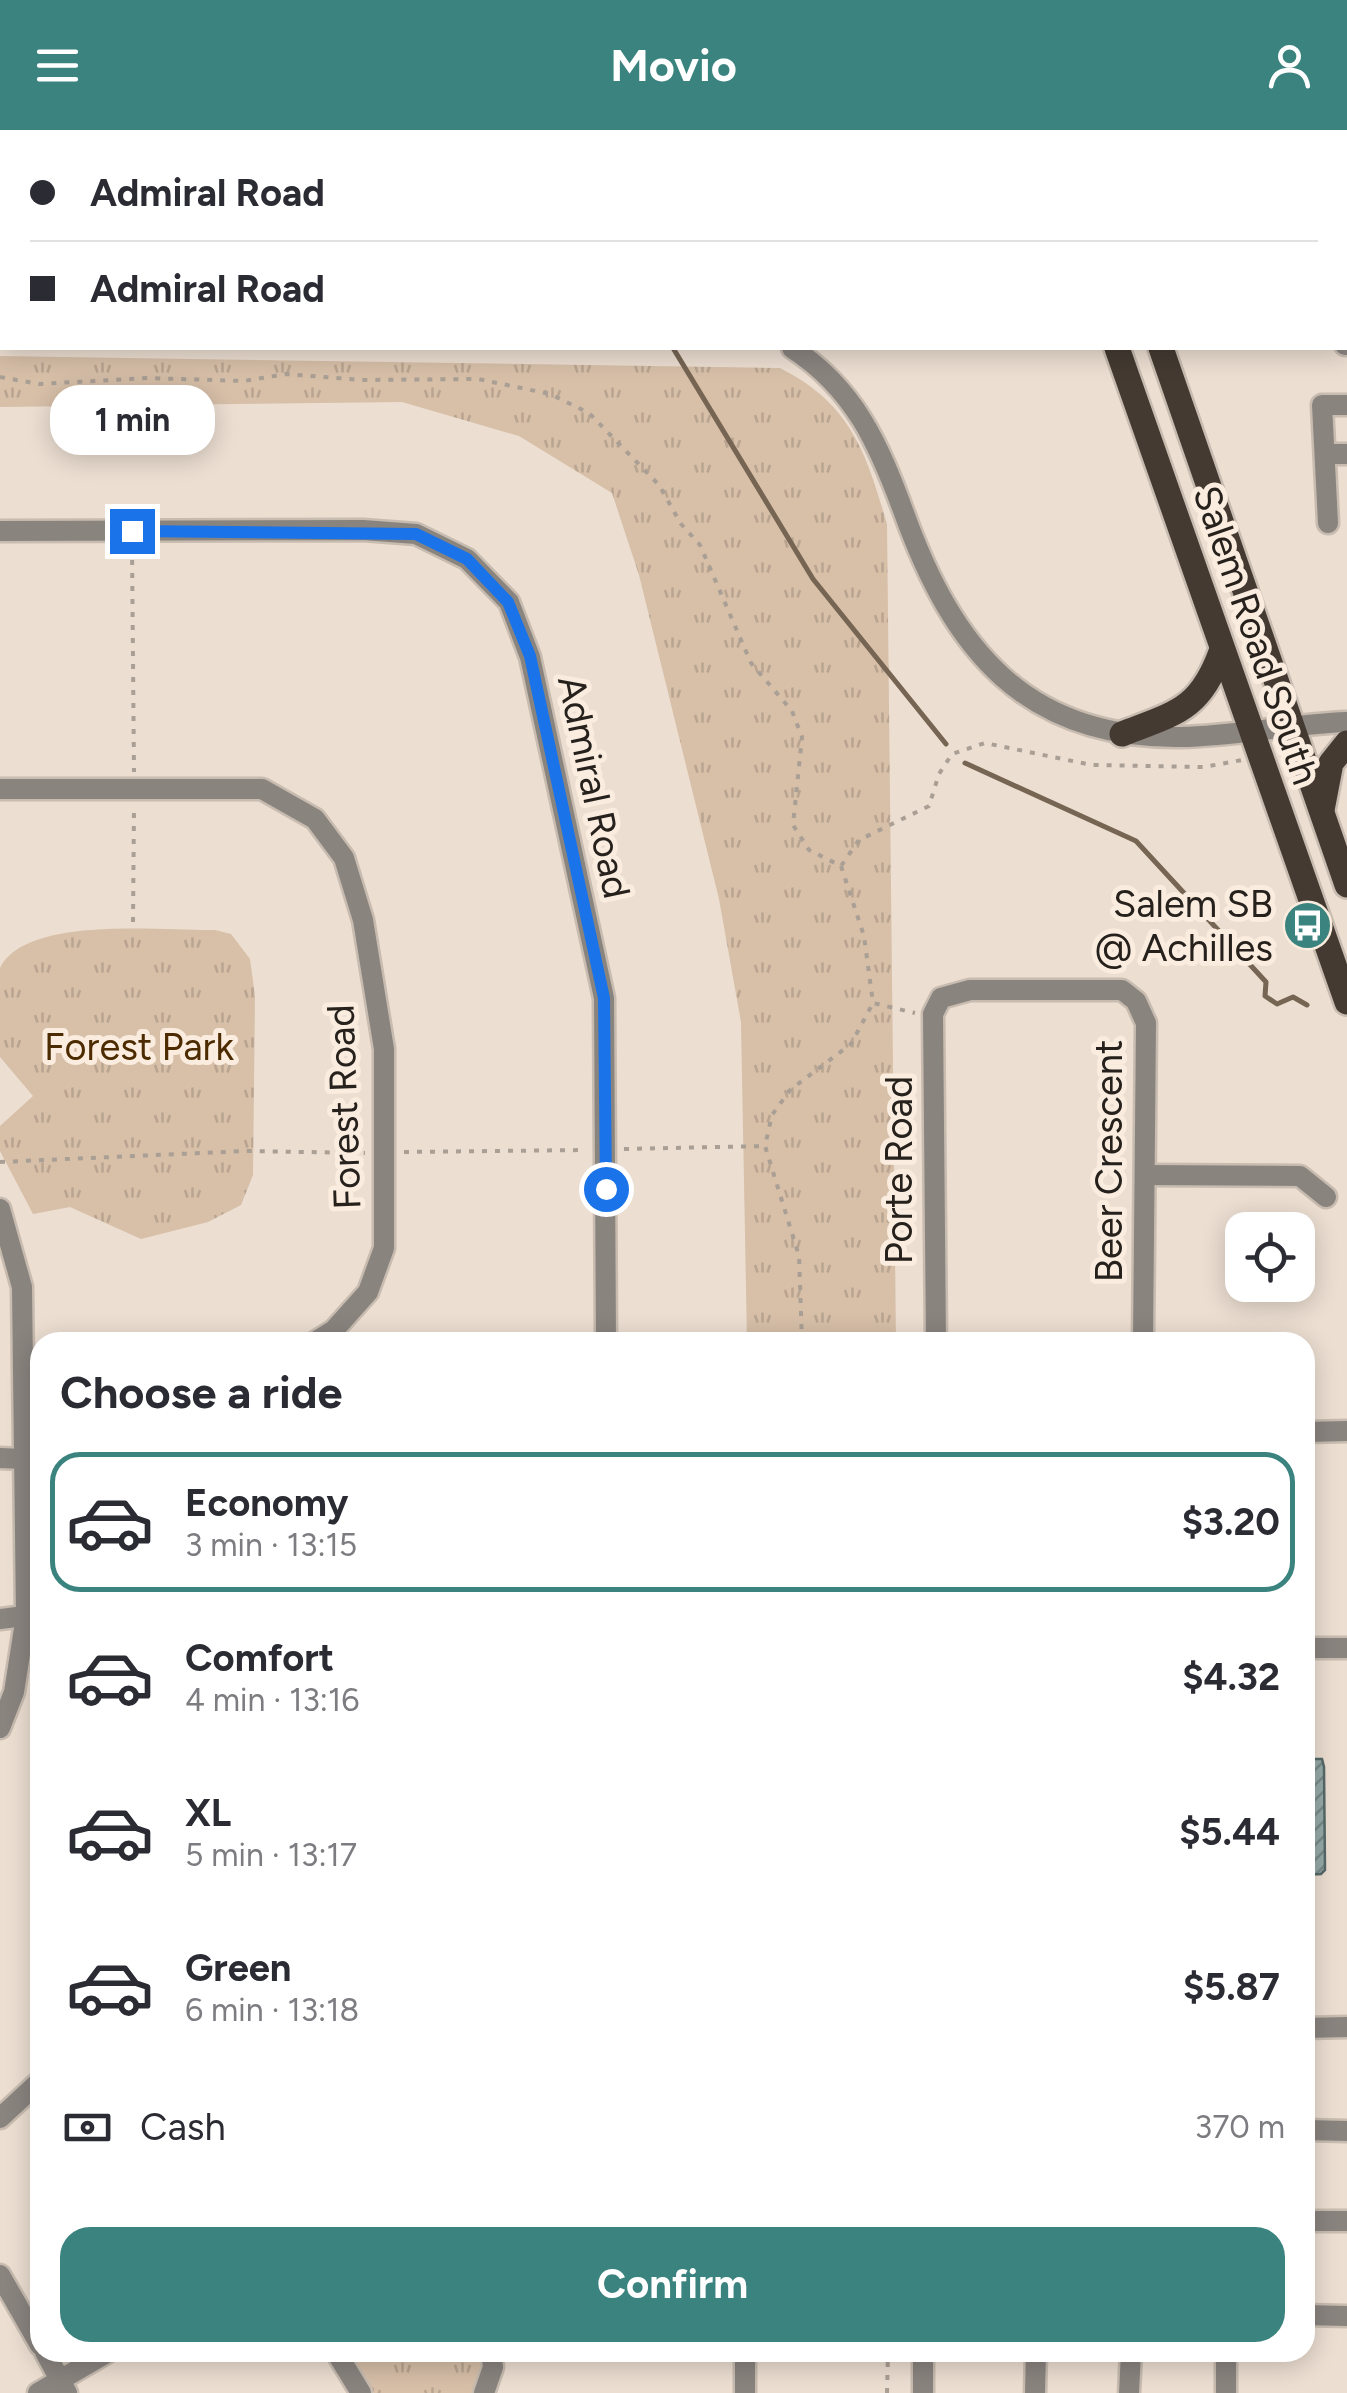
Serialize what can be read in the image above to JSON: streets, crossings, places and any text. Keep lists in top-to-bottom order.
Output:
{
  "streets": {
    "main road": ["Salem Road South"],
    "street": [
      "Admiral Road",
      "Forest Road",
      "Beer Crescent",
      "Porte Road"
    ]
  },
  "crossings": [
    ["Beer Crescent", "Porte Road"]
  ],
  "parks": ["Forest Park"],
  "places": {
    "bus stop": ["Salem SB @ Achilles"]
  },
  "page": {
    "header": "Movio",
    "banner": ["Admiral Road", "Admiral Road"],
    "bubble": "1 min",
    "heading": "Choose a ride",
    "list": [
      {
        "name": "Economy",
        "note": "3 min · 13:15",
        "value": "$3.20"
      },
      {
        "name": "Comfort",
        "note": "4 min · 13:16",
        "value": "$4.32"
      },
      {
        "name": "XL",
        "note": "5 min · 13:17",
        "value": "$5.44"
      },
      {
        "name": "Green",
        "note": "6 min · 13:18",
        "value": "$5.87"
      }
    ],
    "pay": ["Cash", "370 m"],
    "buttons": "Confirm"
  }
}
